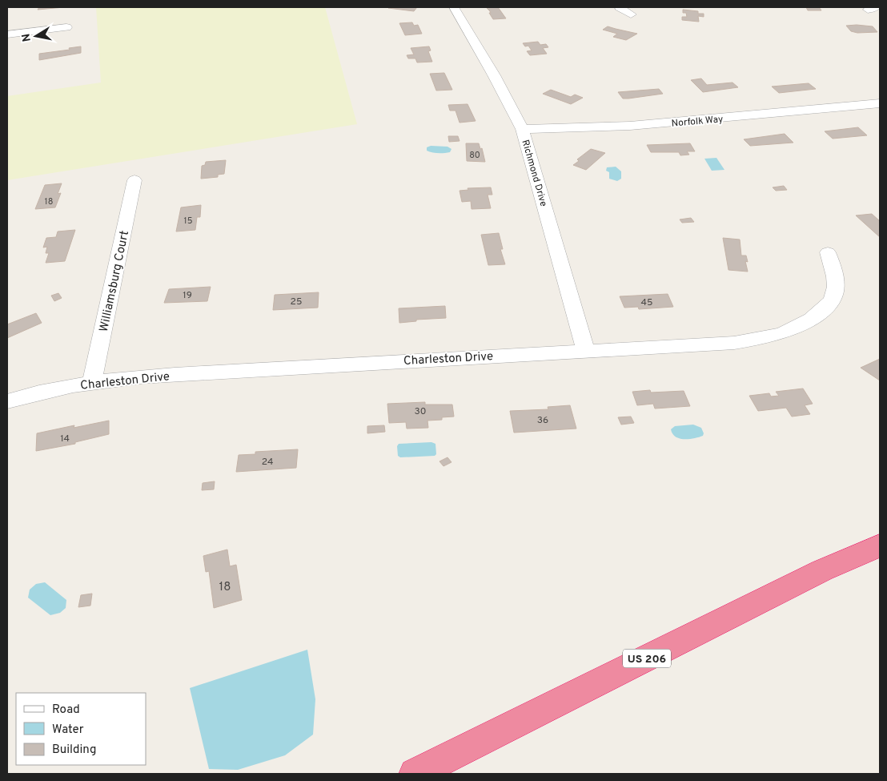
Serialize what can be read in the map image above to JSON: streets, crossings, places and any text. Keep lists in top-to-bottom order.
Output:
{
  "streets": {
    "highway": ["US 206"],
    "street": [
      "Norfolk Way",
      "Richmond Drive",
      "Williamsburg Court",
      "Charleston Drive"
    ]
  },
  "crossings": [
    ["Norfolk Way", "Richmond Drive"],
    ["Richmond Drive", "Charleston Drive"],
    ["Williamsburg Court", "Charleston Drive"]
  ],
  "house_numbers": [
    "80",
    "18",
    "15",
    "19",
    "25",
    "45",
    "30",
    "36",
    "14",
    "24",
    "18"
  ],
  "legend": ["Road", "Water", "Building"],
  "north": "left"
}
